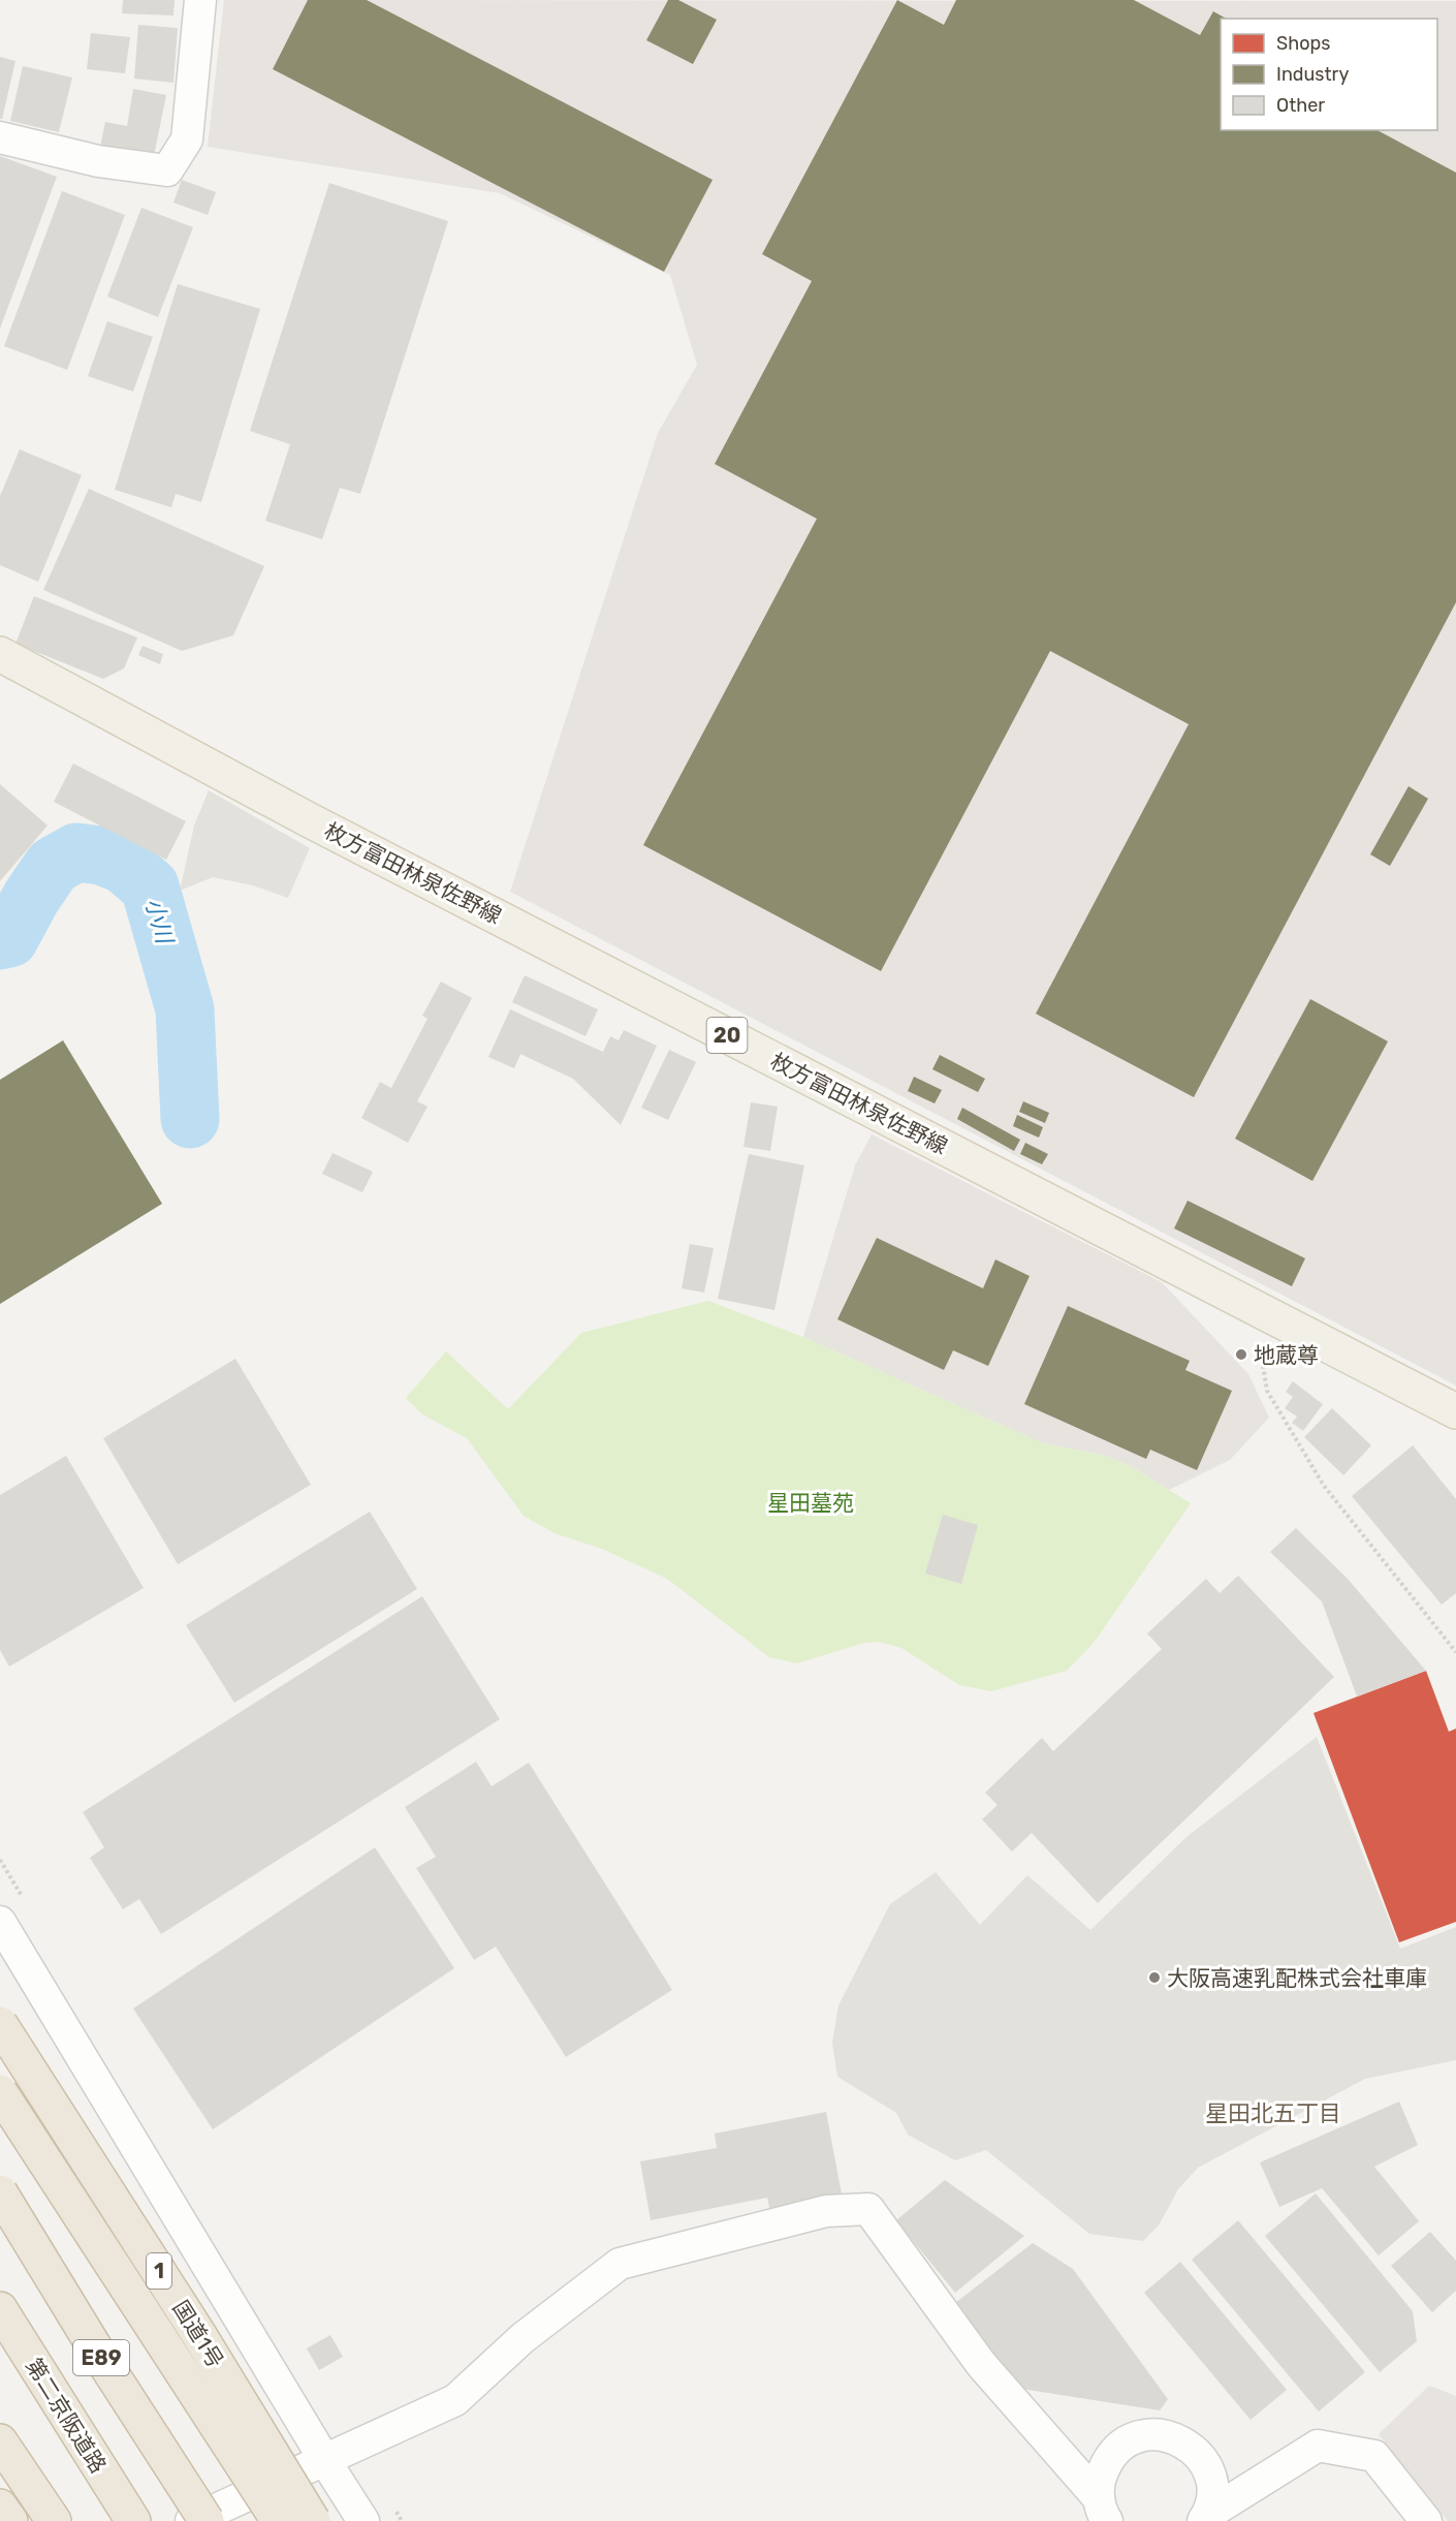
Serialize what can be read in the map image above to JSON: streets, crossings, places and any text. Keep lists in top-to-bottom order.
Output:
{
  "streets": {
    "highway": [
      "1",
      "国道1号",
      "E89",
      "第二京阪道路"
    ],
    "main road": ["枚方富田林泉佐野線", "20"]
  },
  "districts": ["星田北五丁目"],
  "water": ["小川"],
  "parks": ["星田墓苑"],
  "places": ["地蔵尊", "大阪高速乳配株式会社車庫"],
  "legend": ["Shops", "Industry", "Other"]
}
